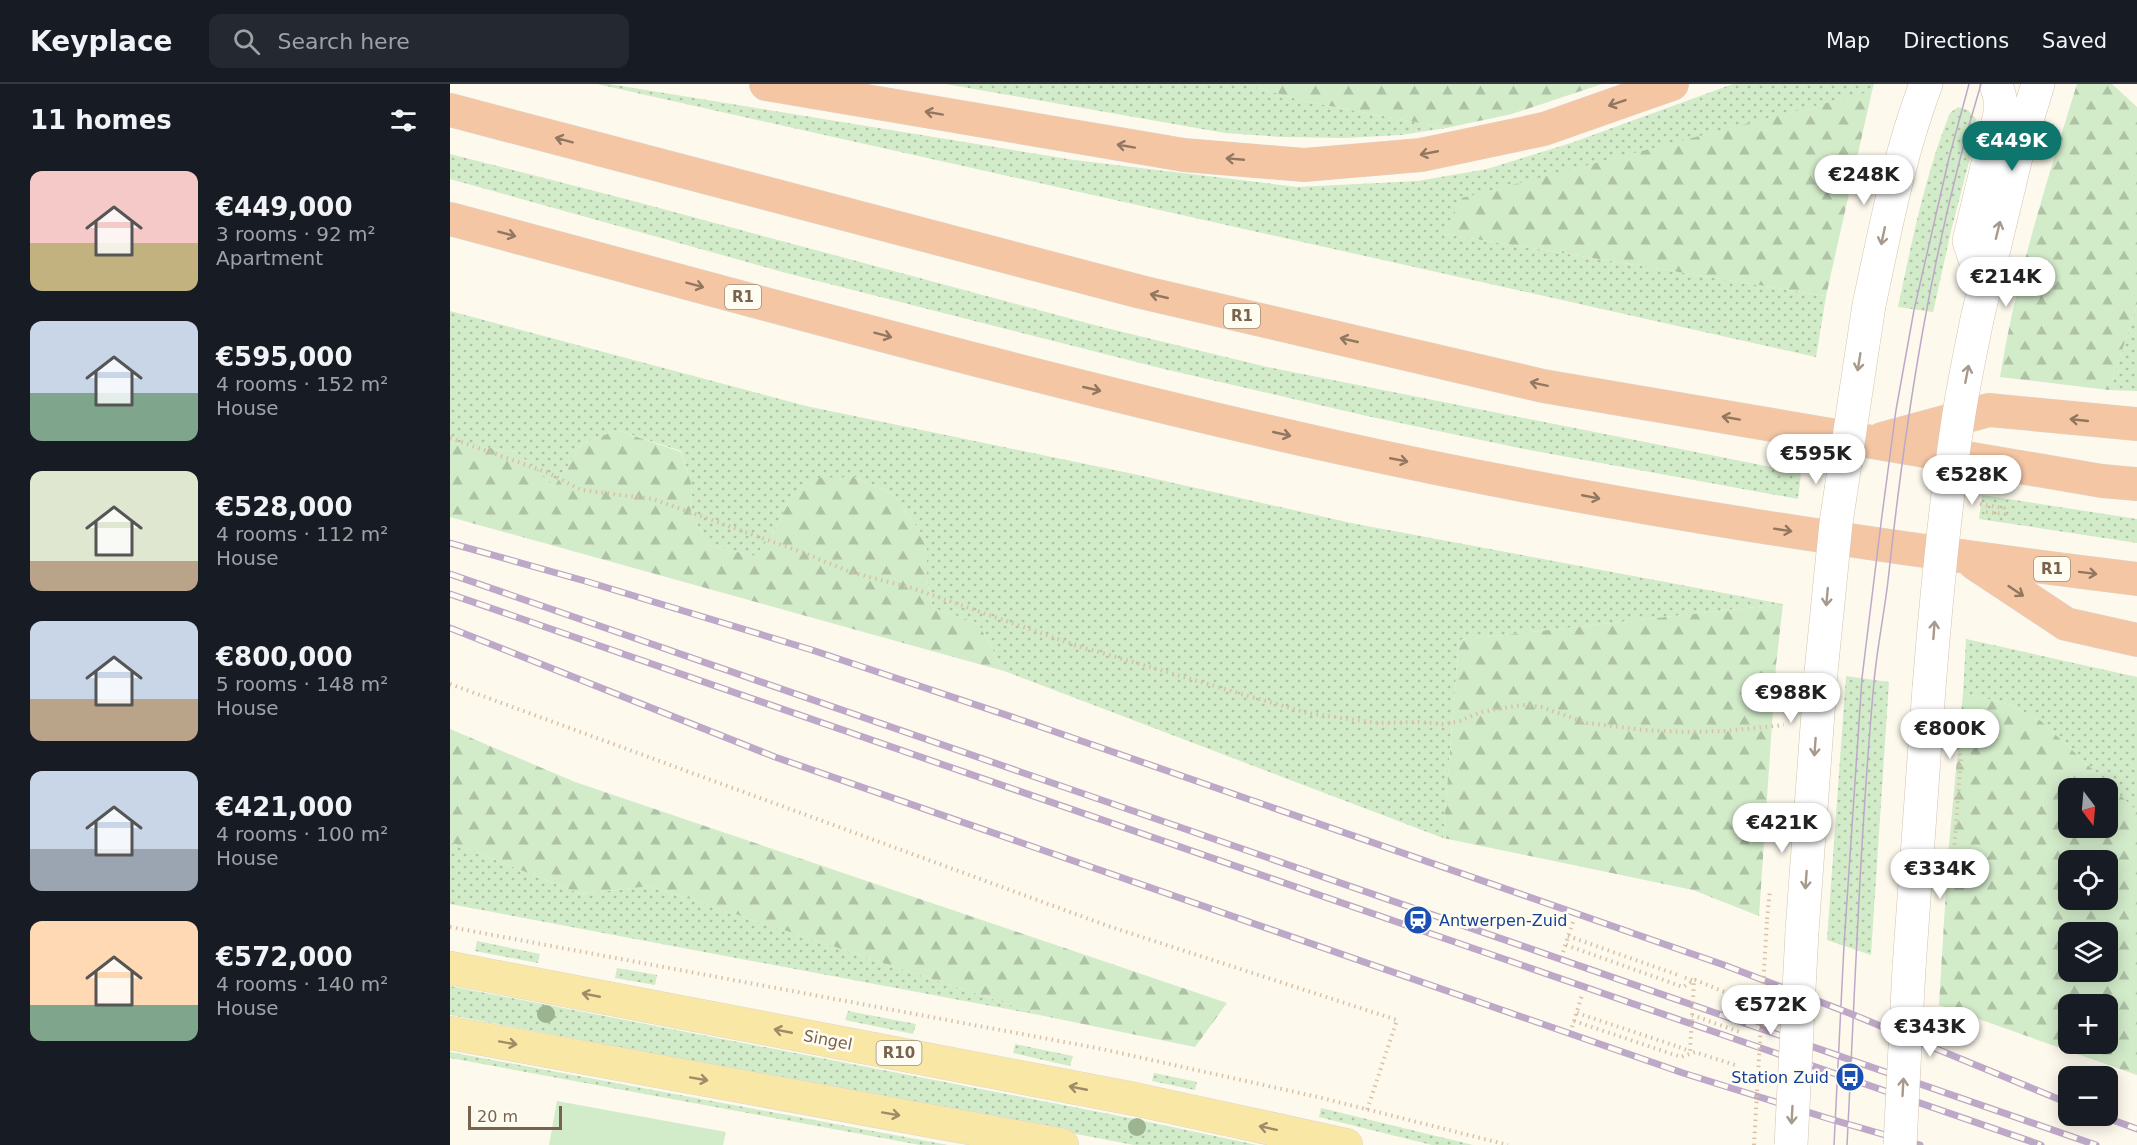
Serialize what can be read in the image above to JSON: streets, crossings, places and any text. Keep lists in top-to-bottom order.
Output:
{
  "streets": {
    "highway": ["R1"],
    "main road": ["Singel", "R10"]
  },
  "places": {
    "station": ["Antwerpen-Zuid"],
    "bus stop": ["Station Zuid"]
  },
  "scale_bar": "20 m",
  "north": "bottom",
  "page": {
    "header": "Keyplace",
    "search": "Search here",
    "nav": ["Map", "Directions", "Saved"],
    "heading": "11 homes",
    "price": [
      "€449K",
      "€248K",
      "€214K",
      "€595K",
      "€528K",
      "€988K",
      "€800K",
      "€421K",
      "€334K",
      "€572K",
      "€343K"
    ],
    "list": [
      {
        "name": "€449,000",
        "note": "3 rooms · 92 m² · Apartment"
      },
      {
        "name": "€595,000",
        "note": "4 rooms · 152 m² · House"
      },
      {
        "name": "€528,000",
        "note": "4 rooms · 112 m² · House"
      },
      {
        "name": "€800,000",
        "note": "5 rooms · 148 m² · House"
      },
      {
        "name": "€421,000",
        "note": "4 rooms · 100 m² · House"
      },
      {
        "name": "€572,000",
        "note": "4 rooms · 140 m² · House"
      }
    ],
    "map_buttons": ["+", "−"],
    "scale": "20 m"
  }
}
